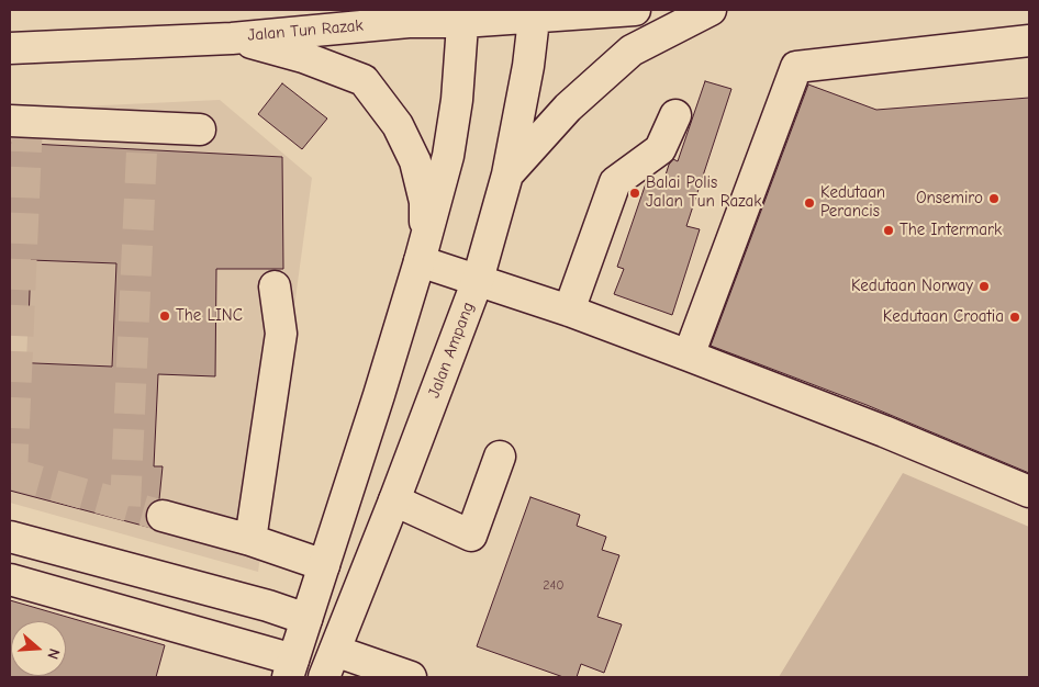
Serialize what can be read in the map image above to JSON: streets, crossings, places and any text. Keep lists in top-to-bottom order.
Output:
{
  "streets": {
    "main road": ["Jalan Tun Razak", "Jalan Ampang"]
  },
  "crossings": [
    ["Jalan Tun Razak", "Jalan Ampang"]
  ],
  "places": [
    "Balai Polis Jalan Tun Razak",
    "Onsemiro",
    "Kedutaan Perancis",
    "The Intermark",
    "Kedutaan Norway",
    "The LINC",
    "Kedutaan Croatia"
  ],
  "house_numbers": ["240"],
  "north": "right"
}
